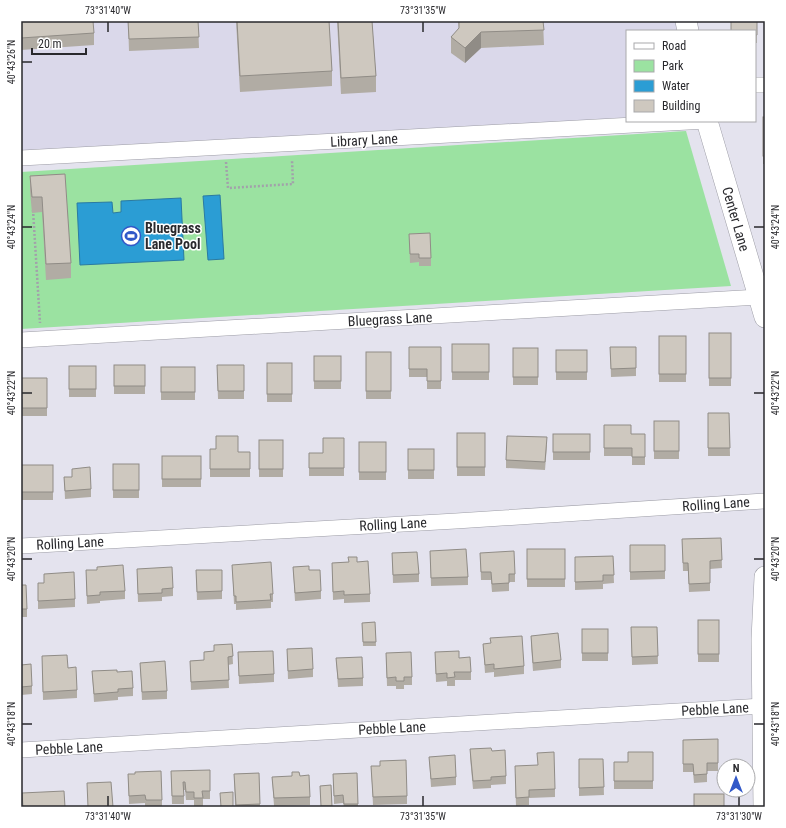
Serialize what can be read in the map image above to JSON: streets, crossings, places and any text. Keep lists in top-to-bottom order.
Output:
{
  "streets": {
    "street": [
      "Library Lane",
      "Center Lane",
      "Bluegrass Lane",
      "Rolling Lane",
      "Pebble Lane"
    ]
  },
  "crossings": [
    ["Center Lane", "Bluegrass Lane"]
  ],
  "places": {
    "sports": ["Bluegrass Lane Pool"]
  },
  "legend": [
    "Road",
    "Park",
    "Water",
    "Building"
  ],
  "scale_bar": "20 m",
  "north": "top",
  "coordinates": [
    "73°31'40\"W",
    "73°31'35\"W",
    "40°43'26\"N",
    "40°43'24\"N",
    "40°43'22\"N",
    "40°43'20\"N",
    "40°43'18\"N",
    "73°31'30\"W"
  ]
}
